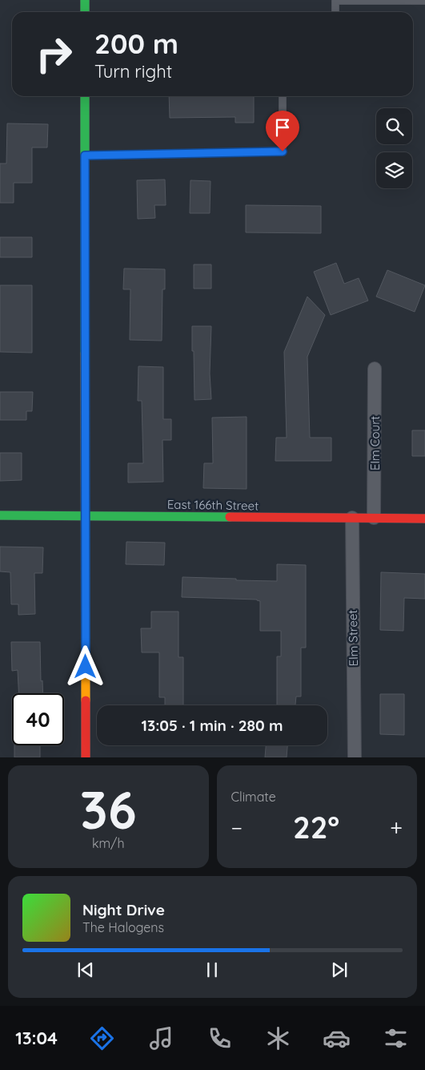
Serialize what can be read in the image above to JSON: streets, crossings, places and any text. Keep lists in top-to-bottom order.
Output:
{
  "streets": {
    "street": ["Elm Court", "East 166th Street", "Elm Street"]
  },
  "crossings": [
    ["Elm Court", "East 166th Street"],
    ["East 166th Street", "Elm Street"]
  ],
  "page": {
    "turn": ["200 m", "Turn right"],
    "limit": "40",
    "trip": "13:05 · 1 min · 280 m",
    "tile": [
      ["36", "km/h"],
      "Climate"
    ],
    "heat": ["−", "22°", "+"],
    "song": ["Night Drive", "The Halogens"],
    "tabs": "13:04"
  }
}
